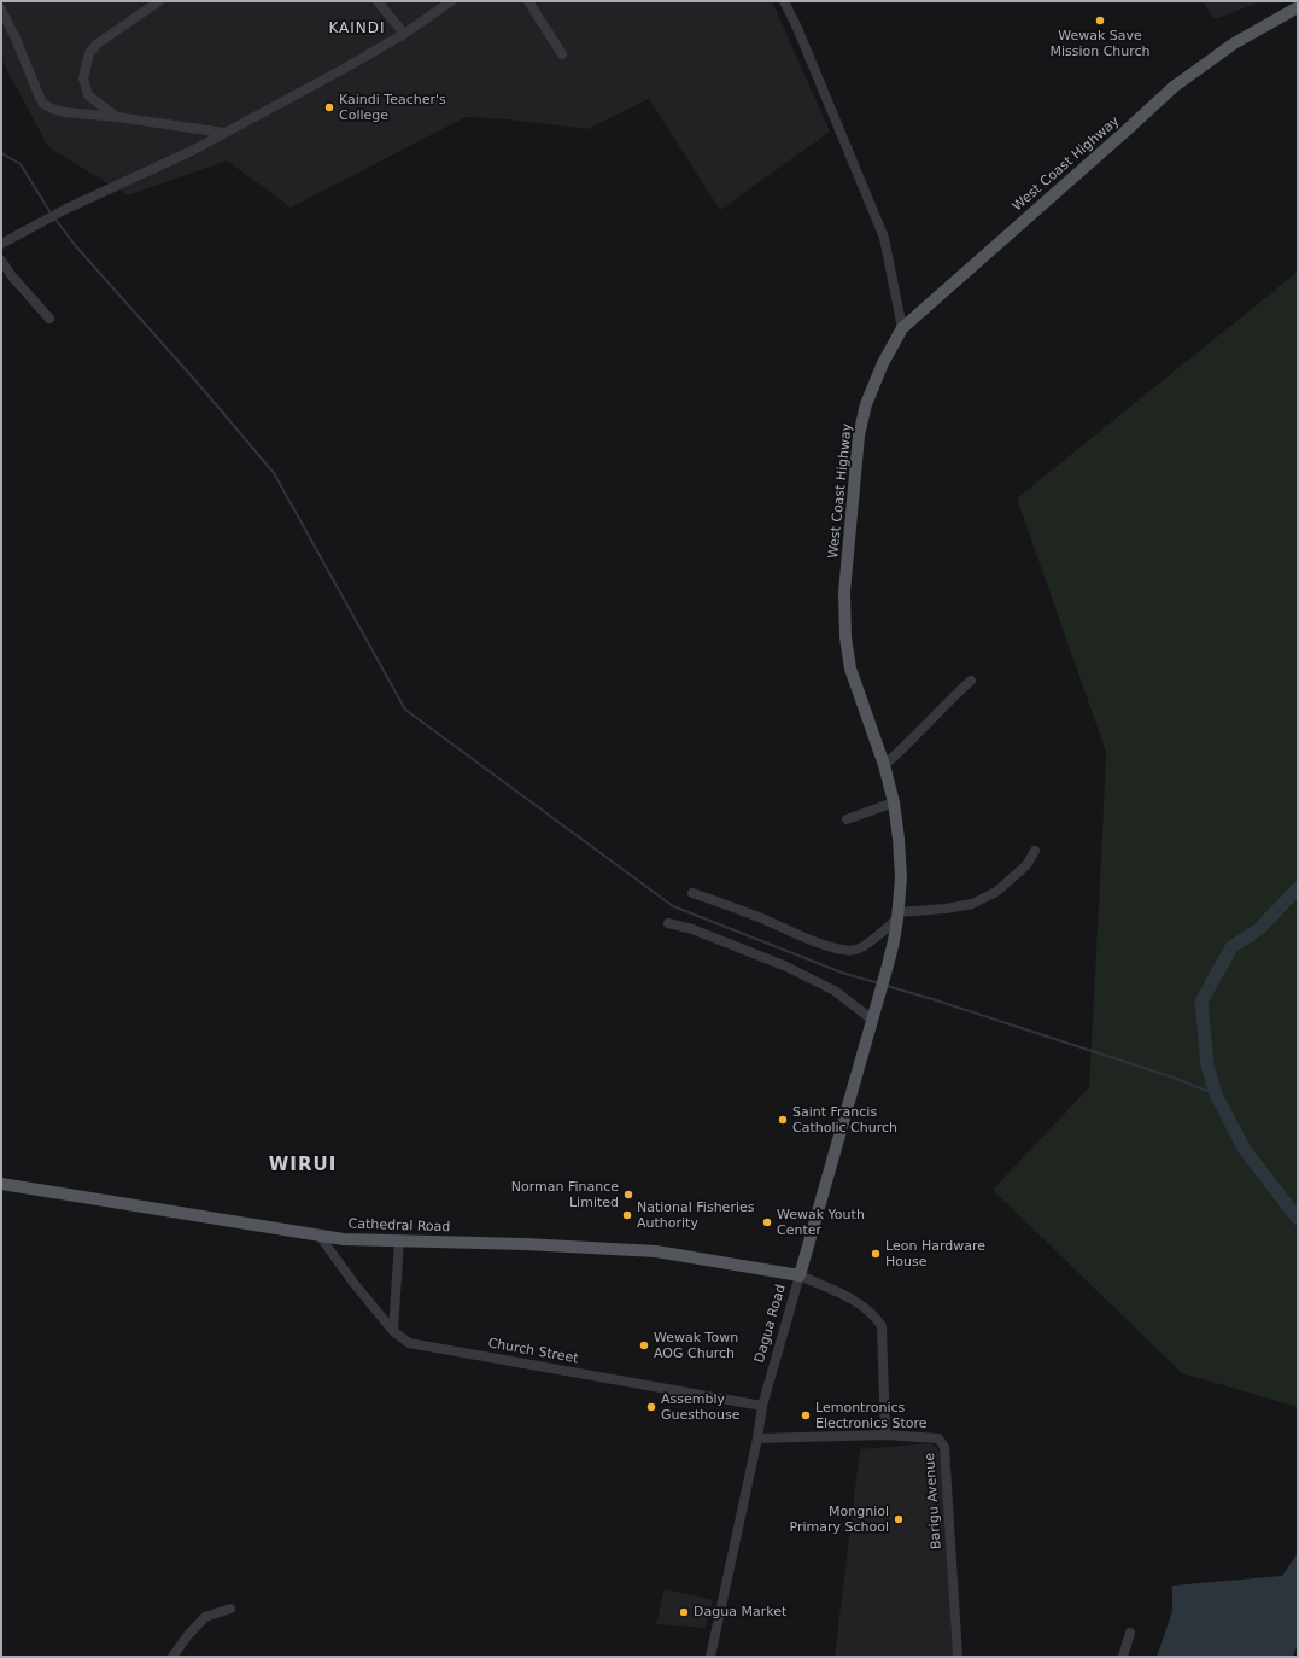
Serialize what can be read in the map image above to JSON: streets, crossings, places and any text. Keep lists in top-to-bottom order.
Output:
{
  "streets": {
    "main road": ["West Coast Highway", "Cathedral Road", "Dagua Road"],
    "street": ["Church Street", "Barigu Avenue"]
  },
  "crossings": [
    ["West Coast Highway", "Dagua Road"],
    ["Cathedral Road", "Dagua Road"],
    ["Cathedral Road", "Church Street"],
    ["Dagua Road", "Church Street"],
    ["Dagua Road", "Barigu Avenue"]
  ],
  "districts": ["KAINDI", "WIRUI"],
  "places": [
    "Wewak Save Mission Church",
    "Kaindi Teacher's College",
    "Saint Francis Catholic Church",
    "Norman Finance Limited",
    "National Fisheries Authority",
    "Wewak Youth Center",
    "Leon Hardware House",
    "Wewak Town AOG Church",
    "Assembly Guesthouse",
    "Lemontronics Electronics Store",
    "Mongniol Primary School",
    "Dagua Market"
  ]
}
